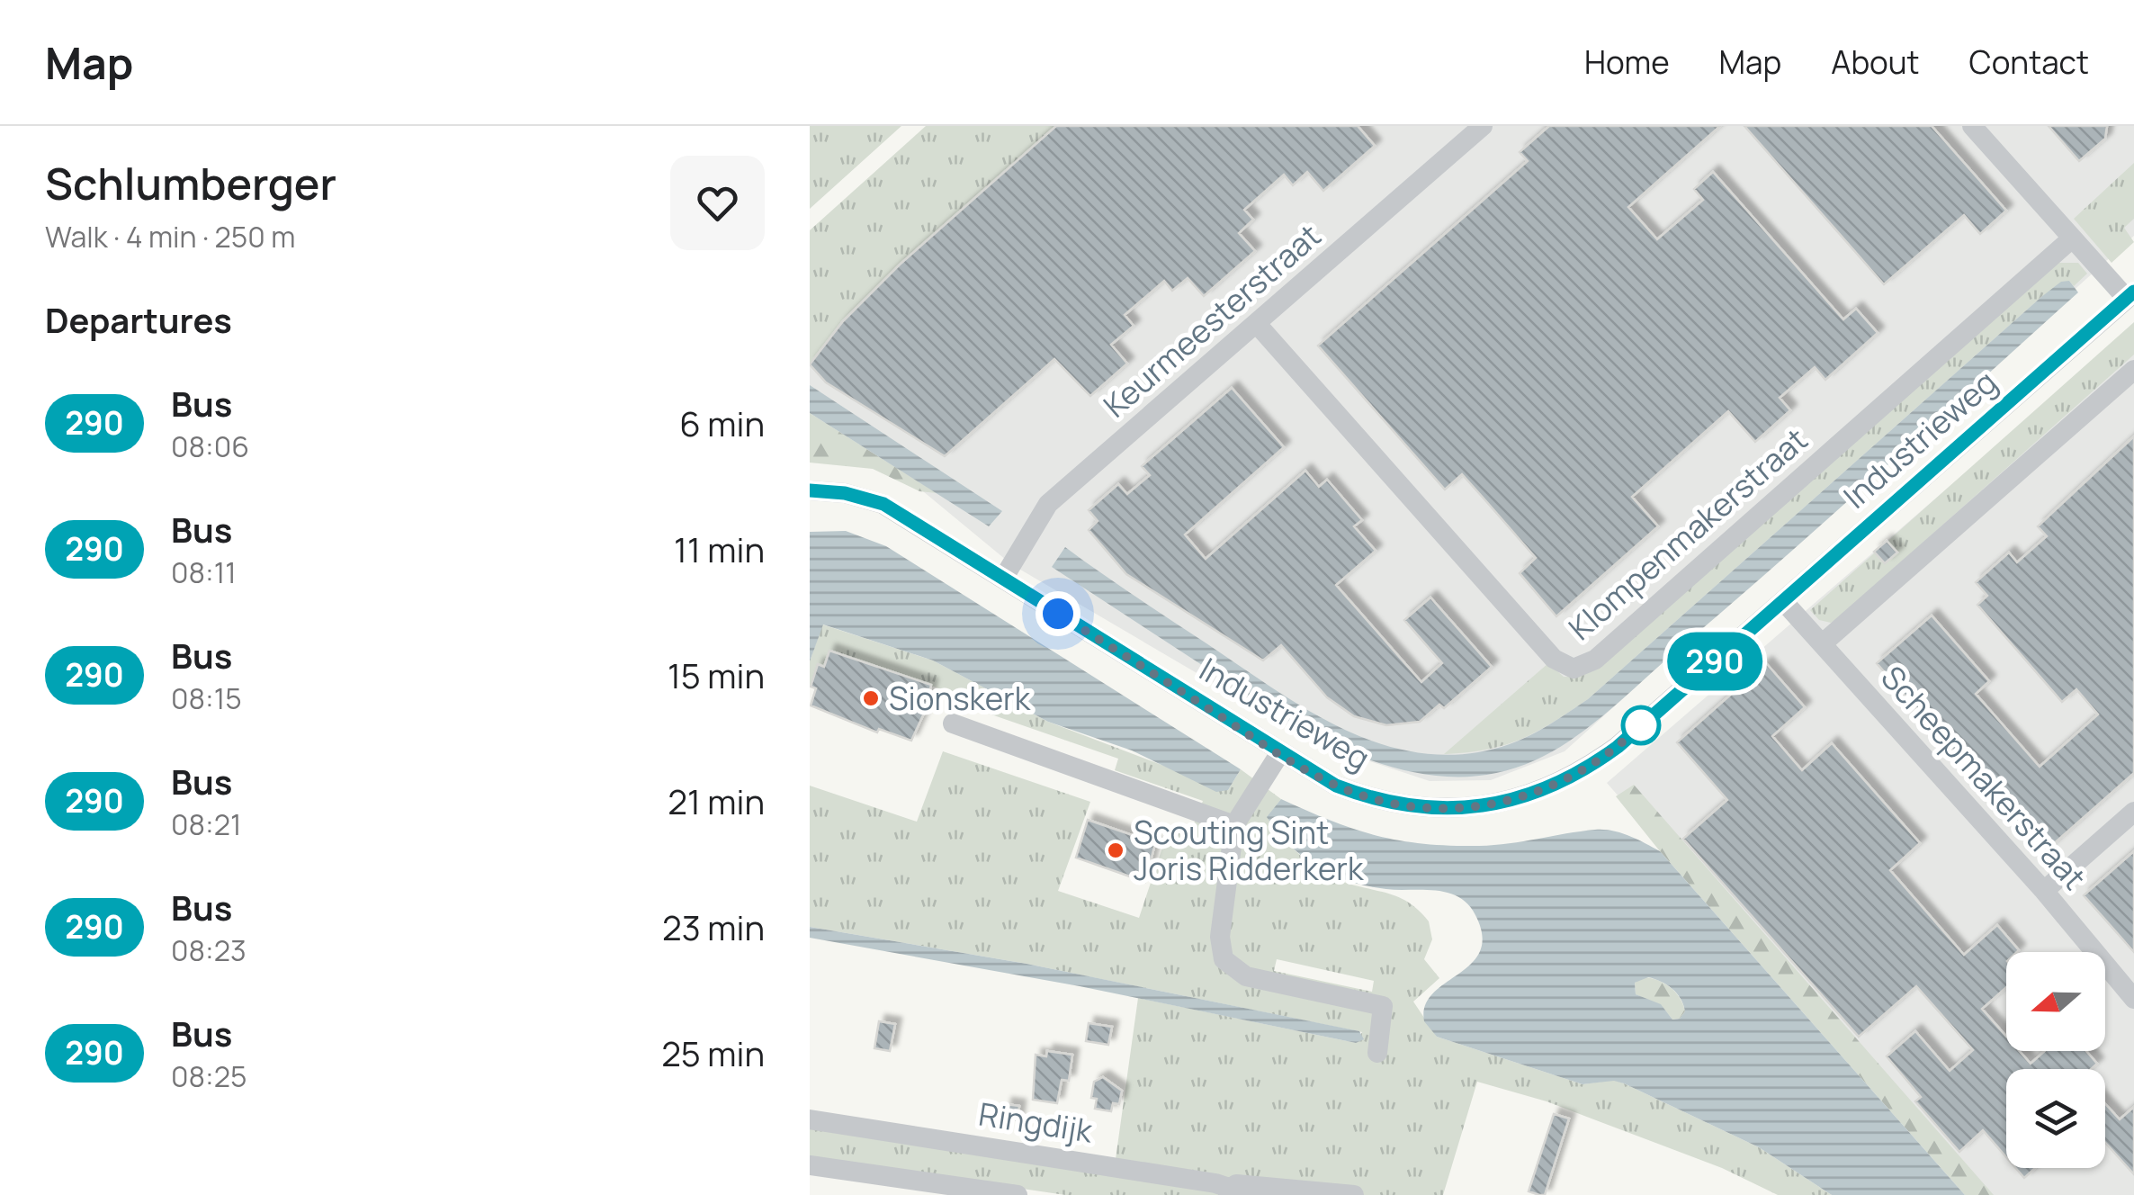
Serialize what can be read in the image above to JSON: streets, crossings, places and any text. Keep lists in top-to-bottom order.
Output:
{
  "streets": {
    "street": [
      "Keurmeesterstraat",
      "Industrieweg",
      "Klompenmakerstraat",
      "Scheepmakerstraat",
      "Ringdijk"
    ]
  },
  "crossings": [
    ["Keurmeesterstraat", "Industrieweg"],
    ["Keurmeesterstraat", "Klompenmakerstraat"],
    ["Industrieweg", "Scheepmakerstraat"]
  ],
  "places": ["Sionskerk", "Scouting Sint Joris Ridderkerk"],
  "lines": ["bus line 290"],
  "north": "left",
  "page": {
    "header": "Map",
    "nav": [
      "Home",
      "Map",
      "About",
      "Contact"
    ],
    "heading": [
      ["Schlumberger", "Walk · 4 min · 250 m"],
      "Departures"
    ],
    "on_map": "290",
    "list": [
      {
        "mark": "290",
        "name": "Bus",
        "note": "08:06",
        "value": "6 min"
      },
      {
        "mark": "290",
        "name": "Bus",
        "note": "08:11",
        "value": "11 min"
      },
      {
        "mark": "290",
        "name": "Bus",
        "note": "08:15",
        "value": "15 min"
      },
      {
        "mark": "290",
        "name": "Bus",
        "note": "08:21",
        "value": "21 min"
      },
      {
        "mark": "290",
        "name": "Bus",
        "note": "08:23",
        "value": "23 min"
      },
      {
        "mark": "290",
        "name": "Bus",
        "note": "08:25",
        "value": "25 min"
      }
    ]
  }
}
